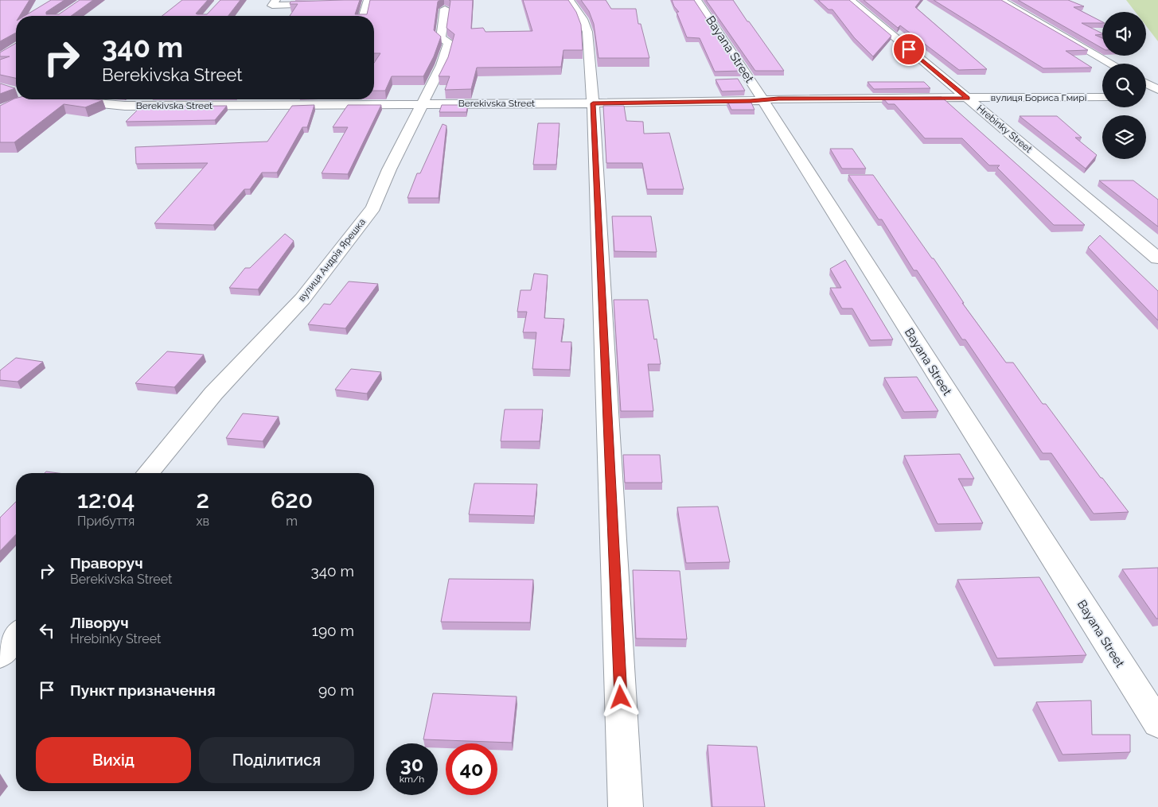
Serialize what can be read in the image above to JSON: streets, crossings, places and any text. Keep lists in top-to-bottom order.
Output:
{
  "streets": {
    "street": [
      "Bayana Street",
      "вулиця Бориса Гмирі",
      "Berekivska Street",
      "Hrebinky Street",
      "вулиця Андрія Ярешка"
    ]
  },
  "crossings": [
    ["Bayana Street", "Berekivska Street"],
    ["вулиця Бориса Гмирі", "Berekivska Street"],
    ["вулиця Бориса Гмирі", "Hrebinky Street"],
    ["Berekivska Street", "Hrebinky Street"],
    ["Berekivska Street", "вулиця Андрія Ярешка"]
  ],
  "page": {
    "turn": ["340 m", "Berekivska Street"],
    "eta": [
      "12:04",
      "Прибуття",
      "2",
      "хв",
      "620",
      "m"
    ],
    "list": [
      {
        "name": "Праворуч",
        "note": "Berekivska Street",
        "value": "340 m"
      },
      {
        "name": "Ліворуч",
        "note": "Hrebinky Street",
        "value": "190 m"
      },
      {
        "name": "Пункт призначення",
        "value": "90 m"
      }
    ],
    "buttons": ["Вихід", "Поділитися"],
    "speed": "30 km/h",
    "limit": "40"
  }
}
